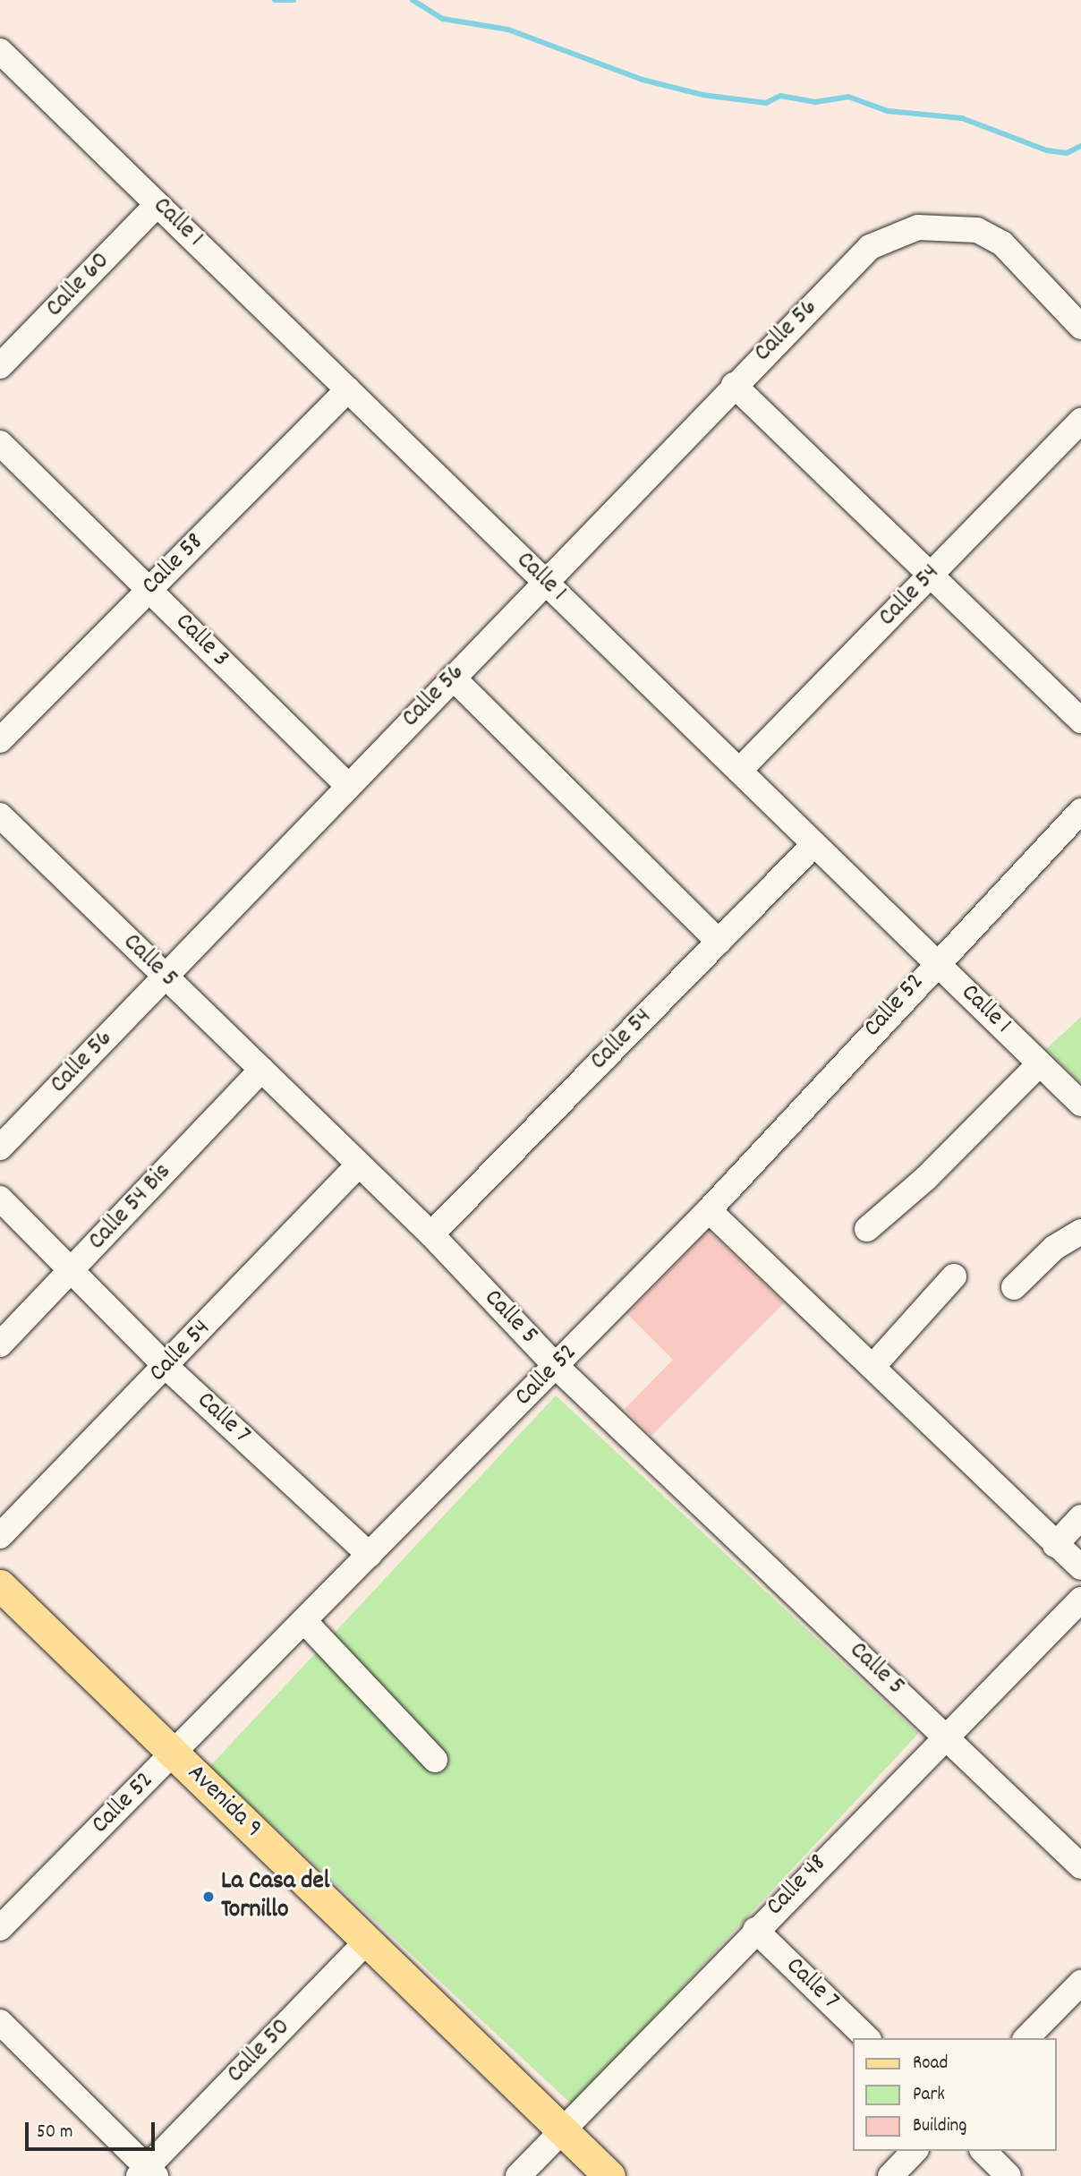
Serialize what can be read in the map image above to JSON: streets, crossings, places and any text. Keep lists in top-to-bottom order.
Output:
{
  "streets": {
    "main road": ["Avenida 9"],
    "street": [
      "Calle 1",
      "Calle 60",
      "Calle 56",
      "Calle 58",
      "Calle 54",
      "Calle 3",
      "Calle 5",
      "Calle 52",
      "Calle 54 Bis",
      "Calle 7",
      "Calle 48",
      "Calle 50"
    ]
  },
  "crossings": [
    ["Calle 1", "Calle 60"],
    ["Calle 1", "Calle 56"],
    ["Calle 1", "Calle 58"],
    ["Calle 1", "Calle 54"],
    ["Calle 1", "Calle 52"],
    ["Calle 56", "Calle 3"],
    ["Calle 56", "Calle 5"],
    ["Calle 58", "Calle 3"],
    ["Calle 54", "Calle 5"],
    ["Calle 54", "Calle 7"],
    ["Calle 5", "Calle 52"],
    ["Calle 5", "Calle 54 Bis"],
    ["Calle 5", "Calle 48"],
    ["Calle 52", "Calle 7"],
    ["Calle 52", "Avenida 9"],
    ["Calle 54 Bis", "Calle 7"],
    ["Calle 7", "Calle 48"],
    ["Avenida 9", "Calle 48"],
    ["Avenida 9", "Calle 50"]
  ],
  "places": ["La Casa del Tornillo"],
  "legend": ["Road", "Park", "Building"],
  "scale_bar": "50 m"
}
